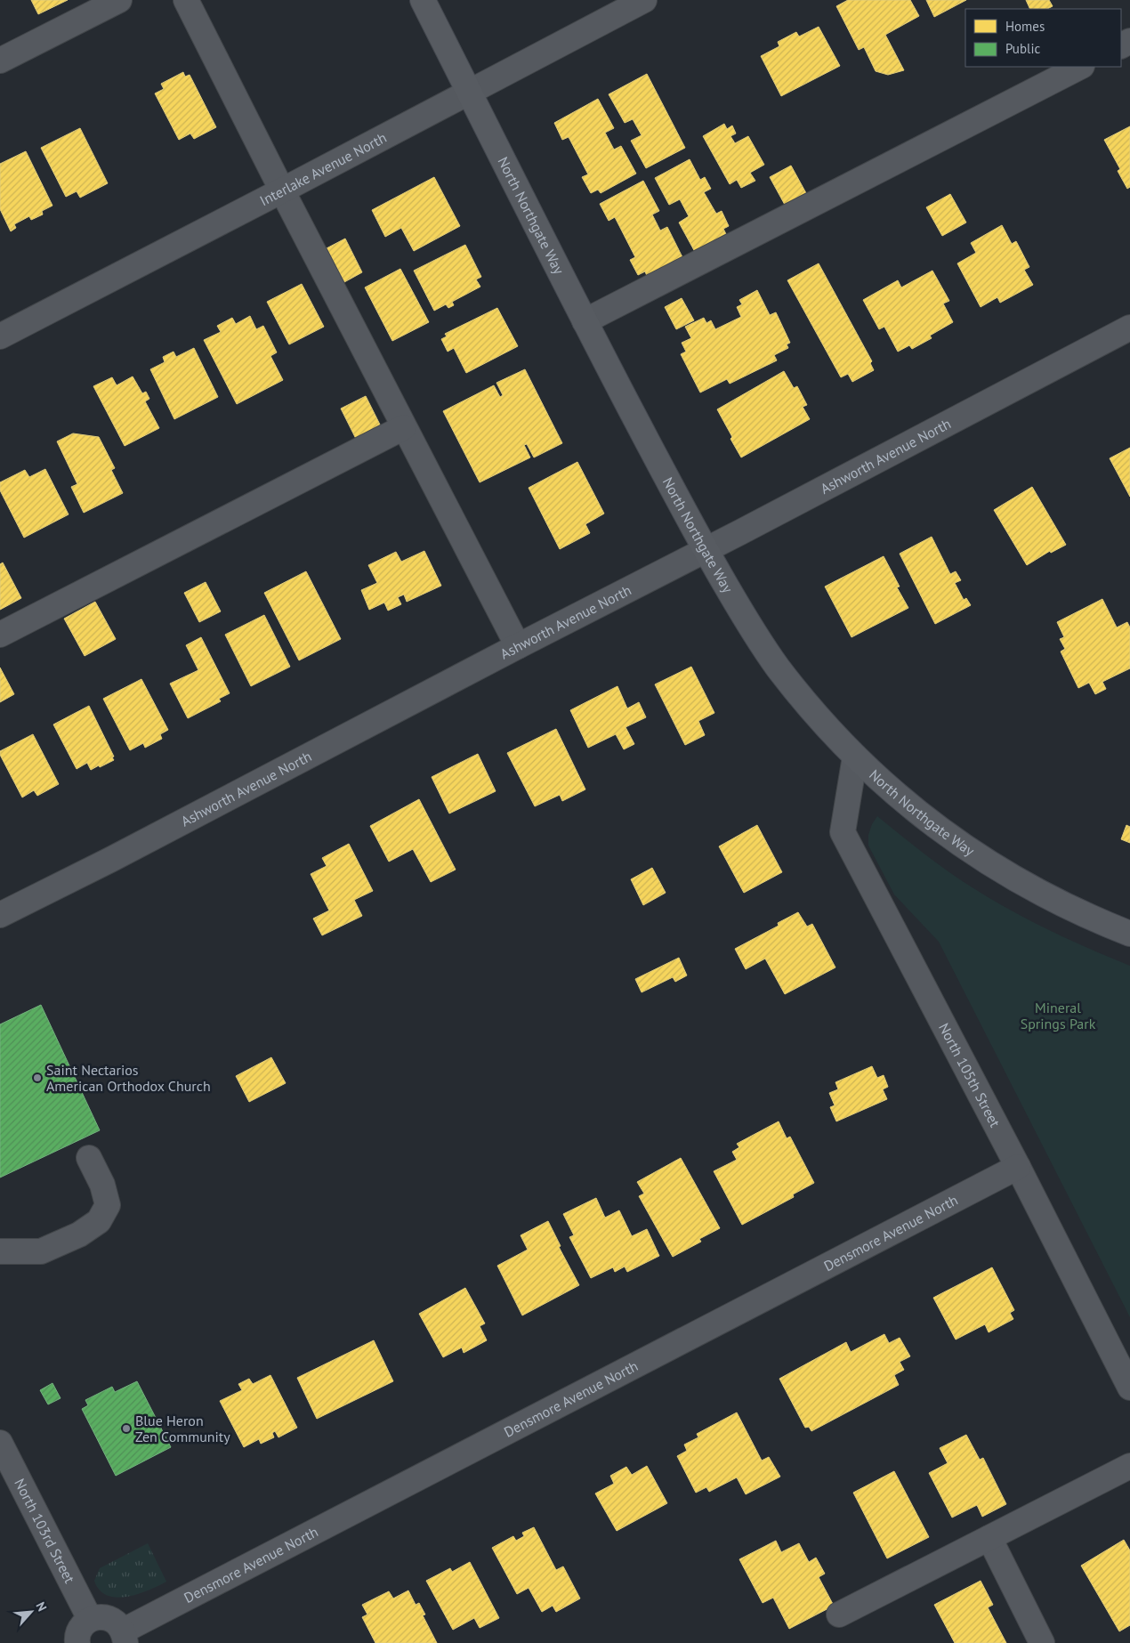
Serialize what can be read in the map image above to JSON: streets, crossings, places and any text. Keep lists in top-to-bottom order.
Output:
{
  "streets": {
    "main road": ["North Northgate Way"],
    "street": [
      "Interlake Avenue North",
      "Ashworth Avenue North",
      "North 105th Street",
      "Densmore Avenue North",
      "North 103rd Street"
    ]
  },
  "crossings": [
    ["Interlake Avenue North", "North Northgate Way"],
    ["North Northgate Way", "Ashworth Avenue North"],
    ["North Northgate Way", "North 105th Street"],
    ["North 105th Street", "Densmore Avenue North"]
  ],
  "parks": ["Mineral Springs Park"],
  "places": ["Saint Nectarios American Orthodox Church", "Blue Heron Zen Community"],
  "legend": ["Homes", "Public"],
  "north": "top right"
}
